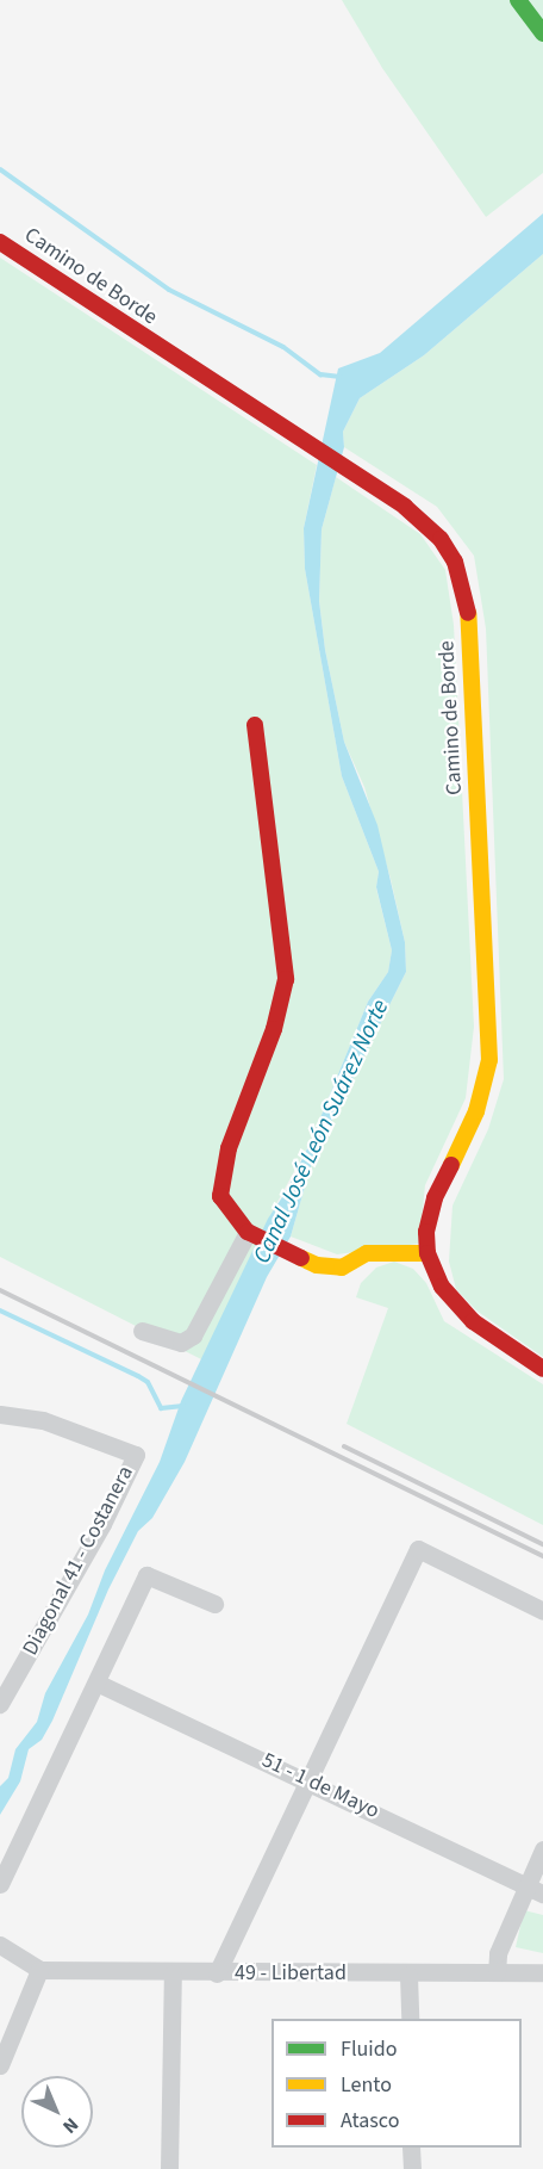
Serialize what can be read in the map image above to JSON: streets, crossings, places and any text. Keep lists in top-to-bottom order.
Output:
{
  "streets": {
    "main road": ["Camino de Borde"],
    "street": ["Diagonal 41 - Costanera", "51 - 1 de Mayo", "49 - Libertad"]
  },
  "water": ["Canal José León Suárez Norte"],
  "legend": ["Fluido", "Lento", "Atasco"],
  "north": "bottom right"
}
